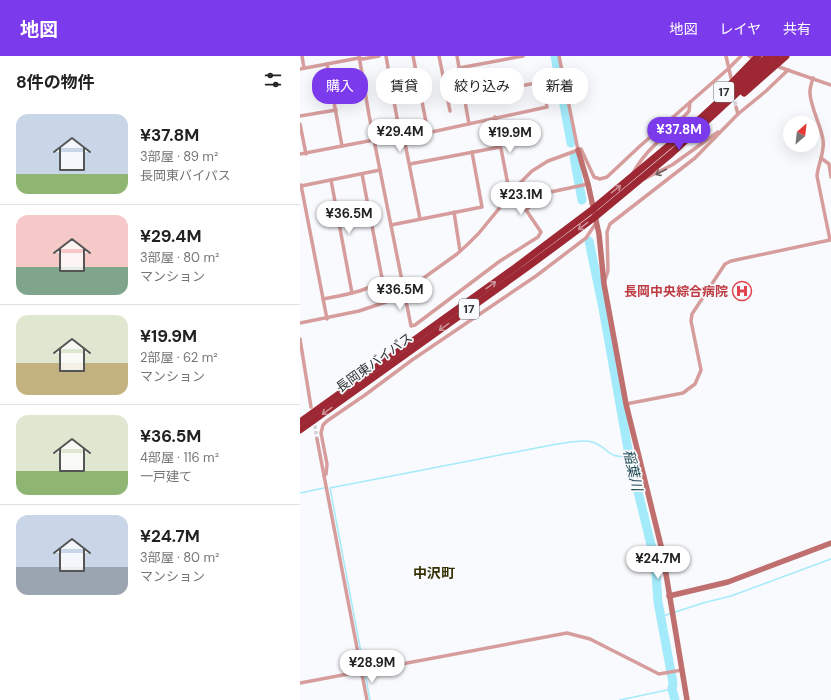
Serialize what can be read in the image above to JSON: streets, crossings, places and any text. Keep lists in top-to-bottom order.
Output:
{
  "streets": {
    "highway": ["17", "長岡東バイパス"]
  },
  "crossings": [
    ["17", "長岡東バイパス"]
  ],
  "districts": ["中沢町"],
  "water": ["稲葉川"],
  "places": {
    "hospital": ["長岡中央綜合病院"]
  },
  "north": "top right",
  "page": {
    "header": "地図",
    "nav": ["地図", "レイヤ", "共有"],
    "heading": "8件の物件",
    "chip": [
      "購入",
      "賃貸",
      "絞り込み",
      "新着"
    ],
    "list": [
      {
        "name": "¥37.8M",
        "note": "3部屋 · 89 m² · 長岡東バイパス"
      },
      {
        "name": "¥29.4M",
        "note": "3部屋 · 80 m² · マンション"
      },
      {
        "name": "¥19.9M",
        "note": "2部屋 · 62 m² · マンション"
      },
      {
        "name": "¥36.5M",
        "note": "4部屋 · 116 m² · 一戸建て"
      },
      {
        "name": "¥24.7M",
        "note": "3部屋 · 80 m² · マンション"
      }
    ],
    "price": [
      "¥37.8M",
      "¥29.4M",
      "¥19.9M",
      "¥23.1M",
      "¥36.5M",
      "¥36.5M",
      "¥24.7M",
      "¥28.9M"
    ]
  }
}
